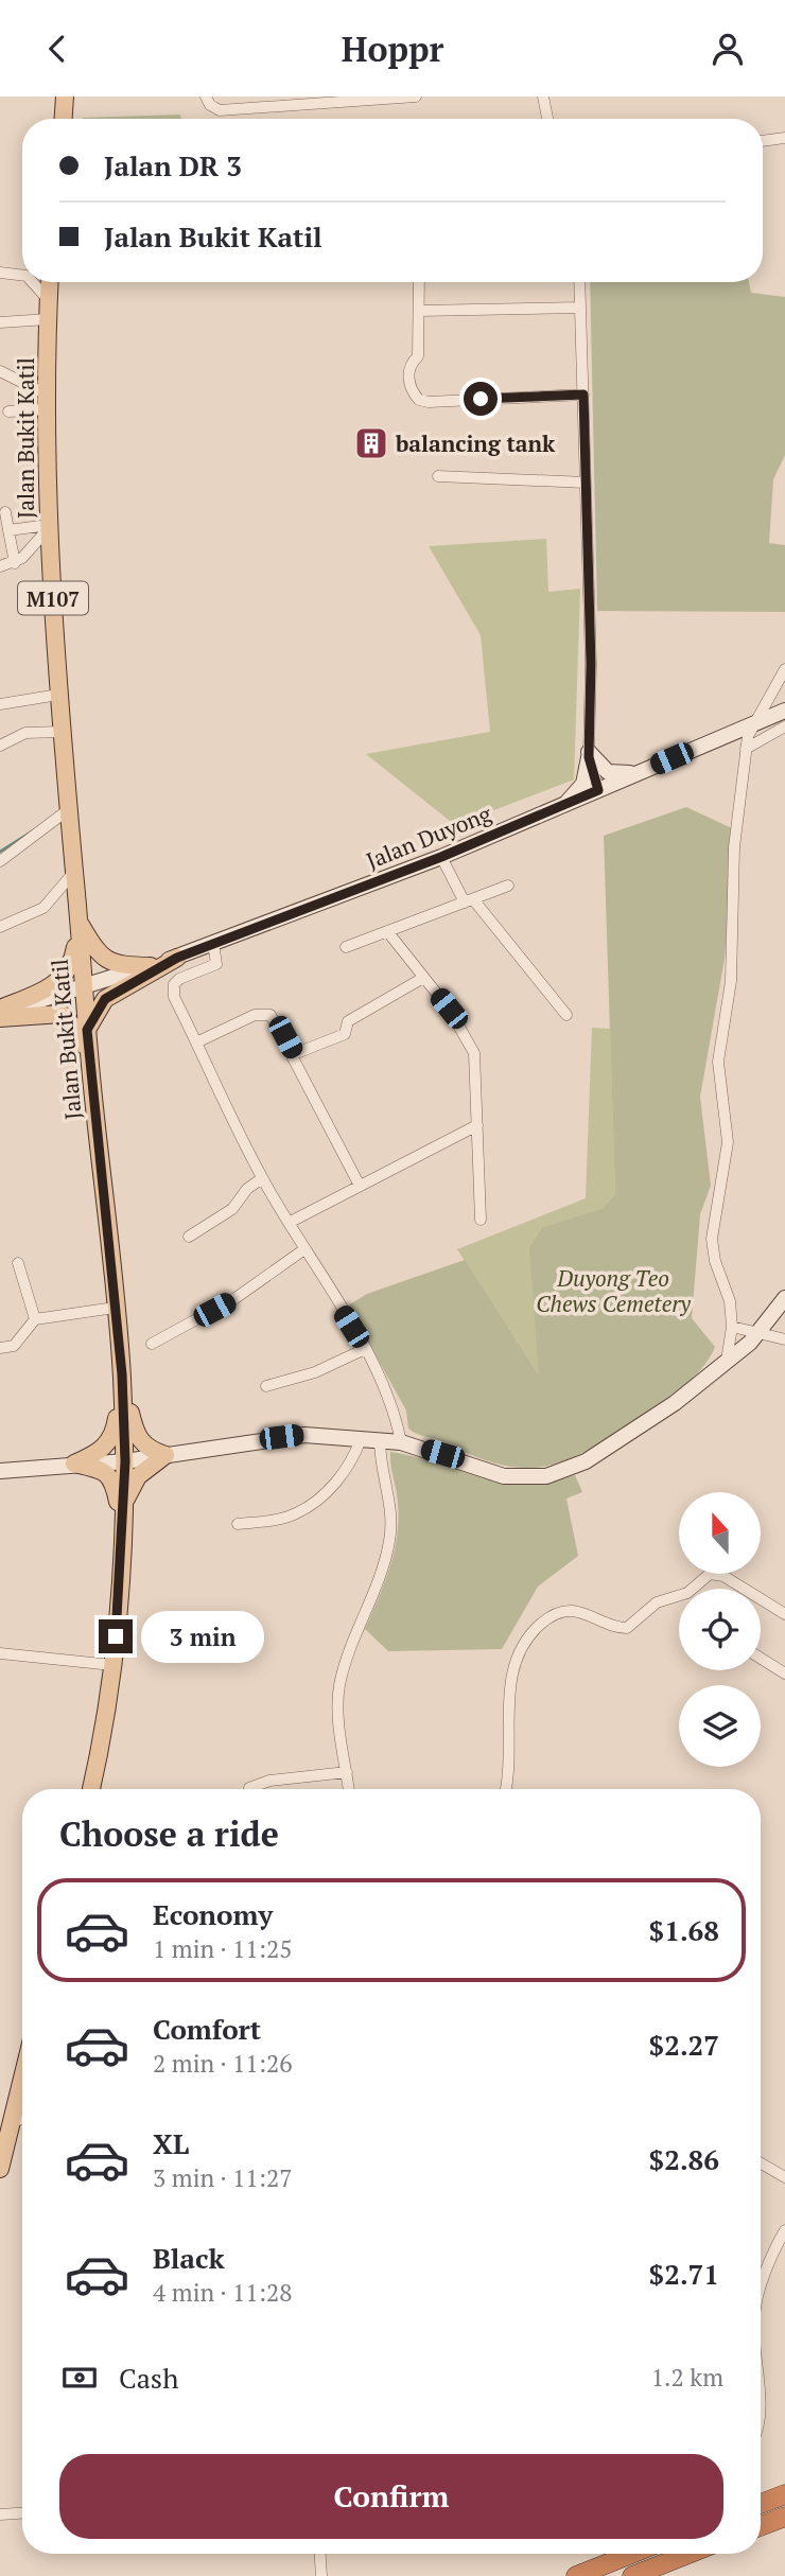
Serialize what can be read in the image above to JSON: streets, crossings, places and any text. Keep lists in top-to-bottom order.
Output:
{
  "streets": {
    "main road": ["Jalan Bukit Katil", "M107", "Jalan Duyong"]
  },
  "crossings": [
    ["Jalan Bukit Katil", "Jalan Duyong"]
  ],
  "parks": ["Duyong Teo Chews Cemetery"],
  "places": {
    "building": ["balancing tank"]
  },
  "north": "top",
  "page": {
    "header": "Hoppr",
    "banner": ["Jalan DR 3", "Jalan Bukit Katil"],
    "bubble": "3 min",
    "heading": "Choose a ride",
    "list": [
      {
        "name": "Economy",
        "note": "1 min · 11:25",
        "value": "$1.68"
      },
      {
        "name": "Comfort",
        "note": "2 min · 11:26",
        "value": "$2.27"
      },
      {
        "name": "XL",
        "note": "3 min · 11:27",
        "value": "$2.86"
      },
      {
        "name": "Black",
        "note": "4 min · 11:28",
        "value": "$2.71"
      }
    ],
    "pay": ["Cash", "1.2 km"],
    "buttons": "Confirm"
  }
}
